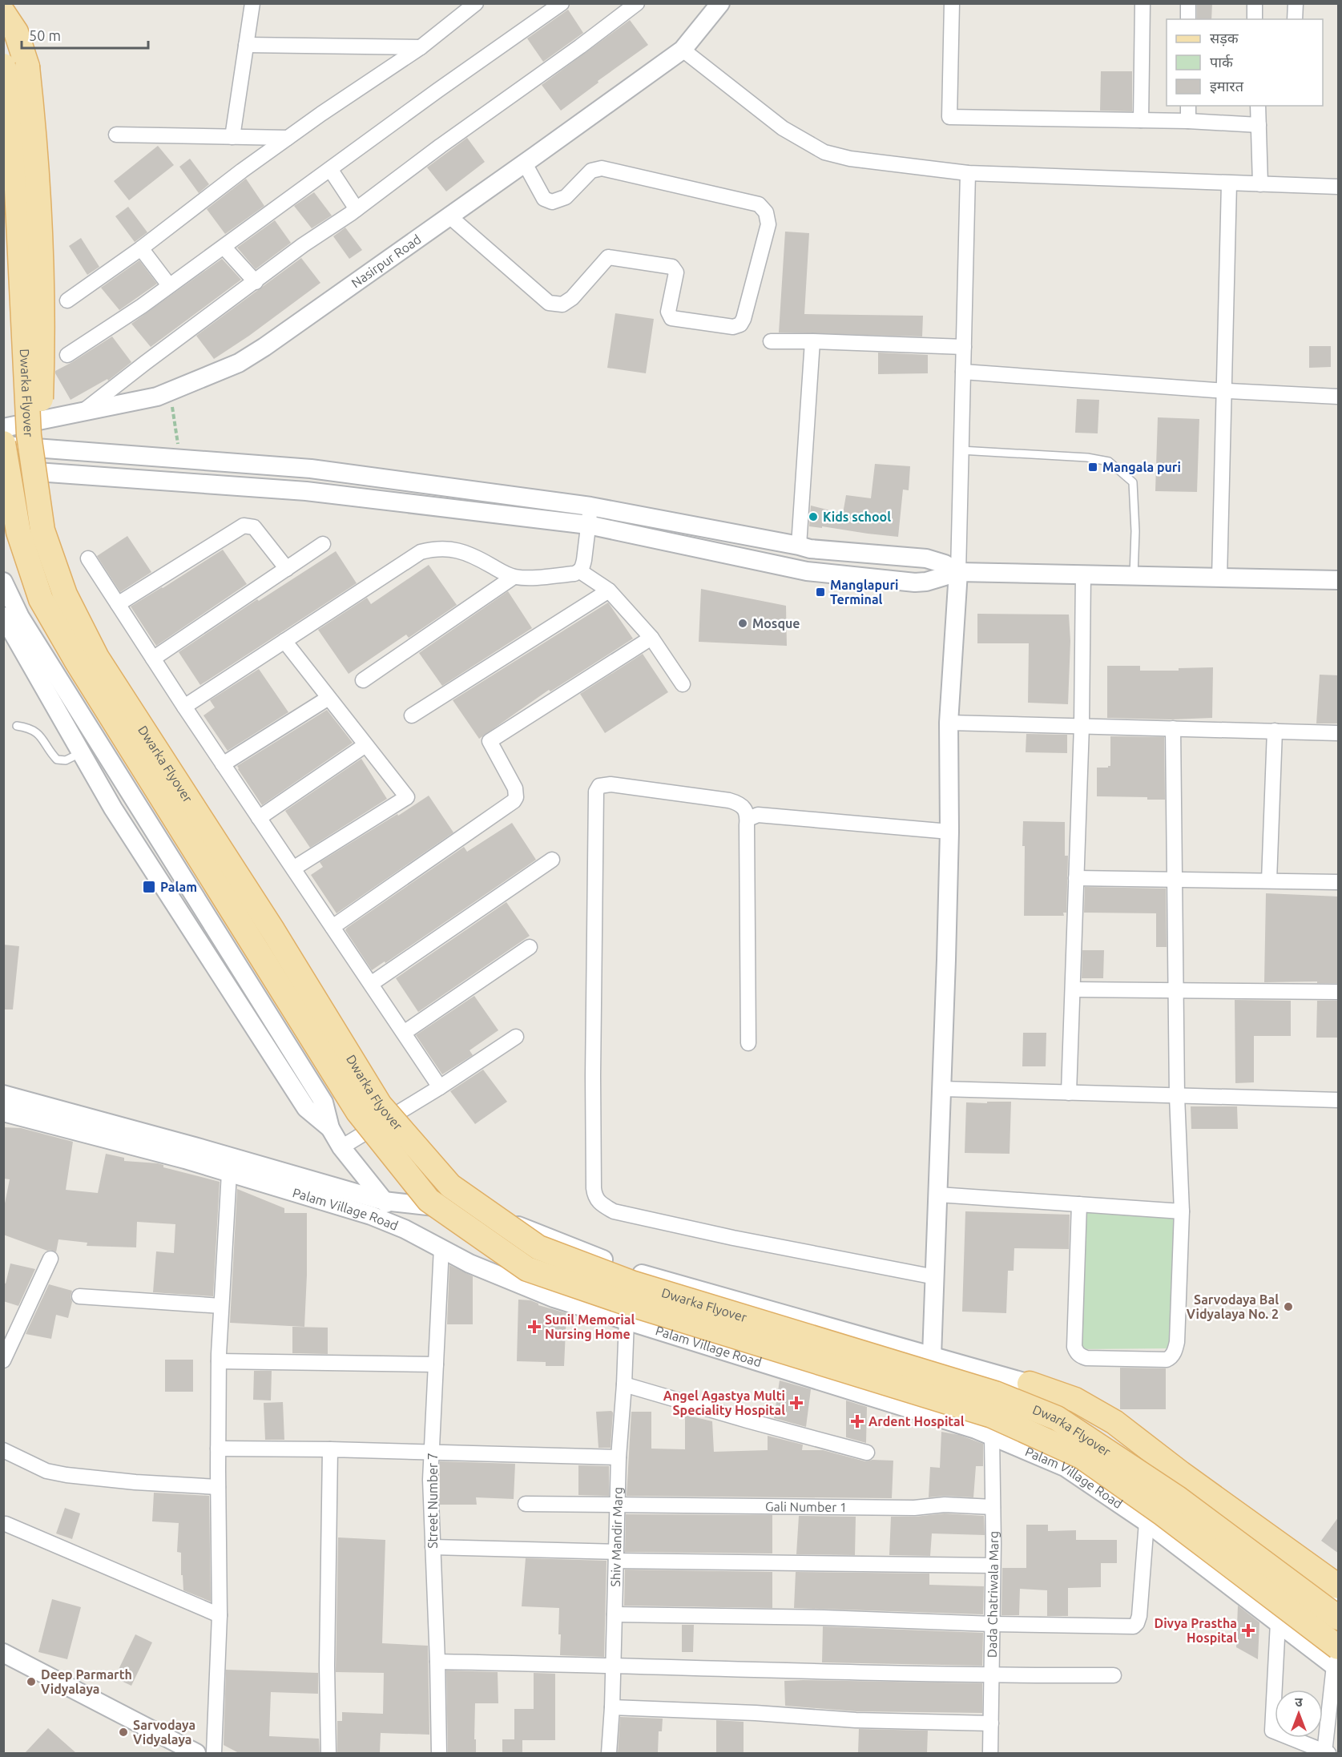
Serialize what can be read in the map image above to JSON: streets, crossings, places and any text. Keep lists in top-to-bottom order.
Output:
{
  "streets": {
    "main road": ["Dwarka Flyover"],
    "street": [
      "Nasirpur Road",
      "Palam Village Road",
      "Street Number 7",
      "Gali Number 1",
      "Shiv Mandir Marg",
      "Dada Chatriwala Marg"
    ]
  },
  "crossings": [
    ["Dwarka Flyover", "Palam Village Road"],
    ["Palam Village Road", "Street Number 7"],
    ["Palam Village Road", "Shiv Mandir Marg"],
    ["Palam Village Road", "Dada Chatriwala Marg"],
    ["Gali Number 1", "Shiv Mandir Marg"],
    ["Gali Number 1", "Dada Chatriwala Marg"]
  ],
  "places": {
    "transit": ["Mangala puri", "Manglapuri Terminal", "Palam"],
    "other": [
      "Kids school",
      "Mosque",
      "Sarvodaya Bal Vidyalaya No. 2",
      "Deep Parmarth Vidyalaya",
      "Sarvodaya Vidyalaya"
    ],
    "health": [
      "Sunil Memorial Nursing Home",
      "Angel Agastya Multi Speciality Hospital",
      "Ardent Hospital",
      "Divya Prastha Hospital"
    ]
  },
  "legend": ["सड़क", "पार्क", "इमारत"],
  "scale_bar": "50 m",
  "north": "top"
}
